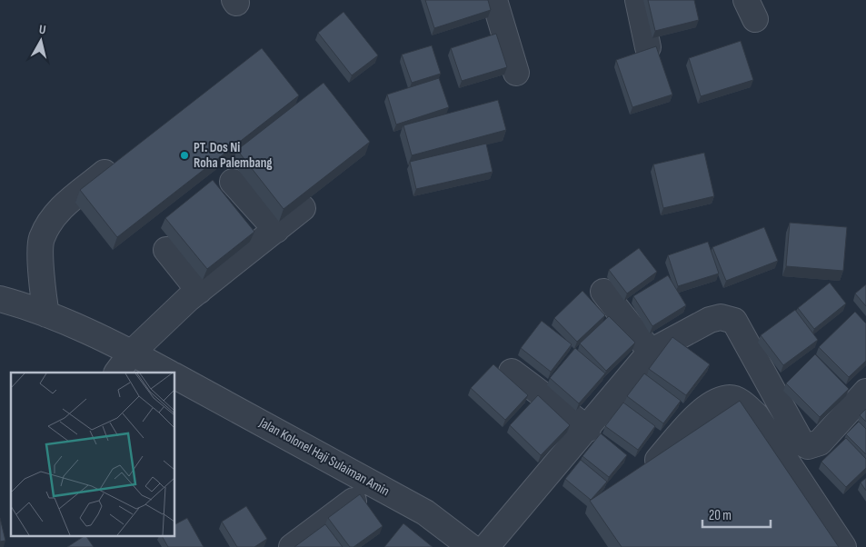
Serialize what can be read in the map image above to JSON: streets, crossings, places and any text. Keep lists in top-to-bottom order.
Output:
{
  "streets": {
    "street": ["Jalan Kolonel Haji Sulaiman Amin"]
  },
  "places": ["PT. Dos Ni Roha Palembang"],
  "scale_bar": "20 m",
  "north": "top"
}
